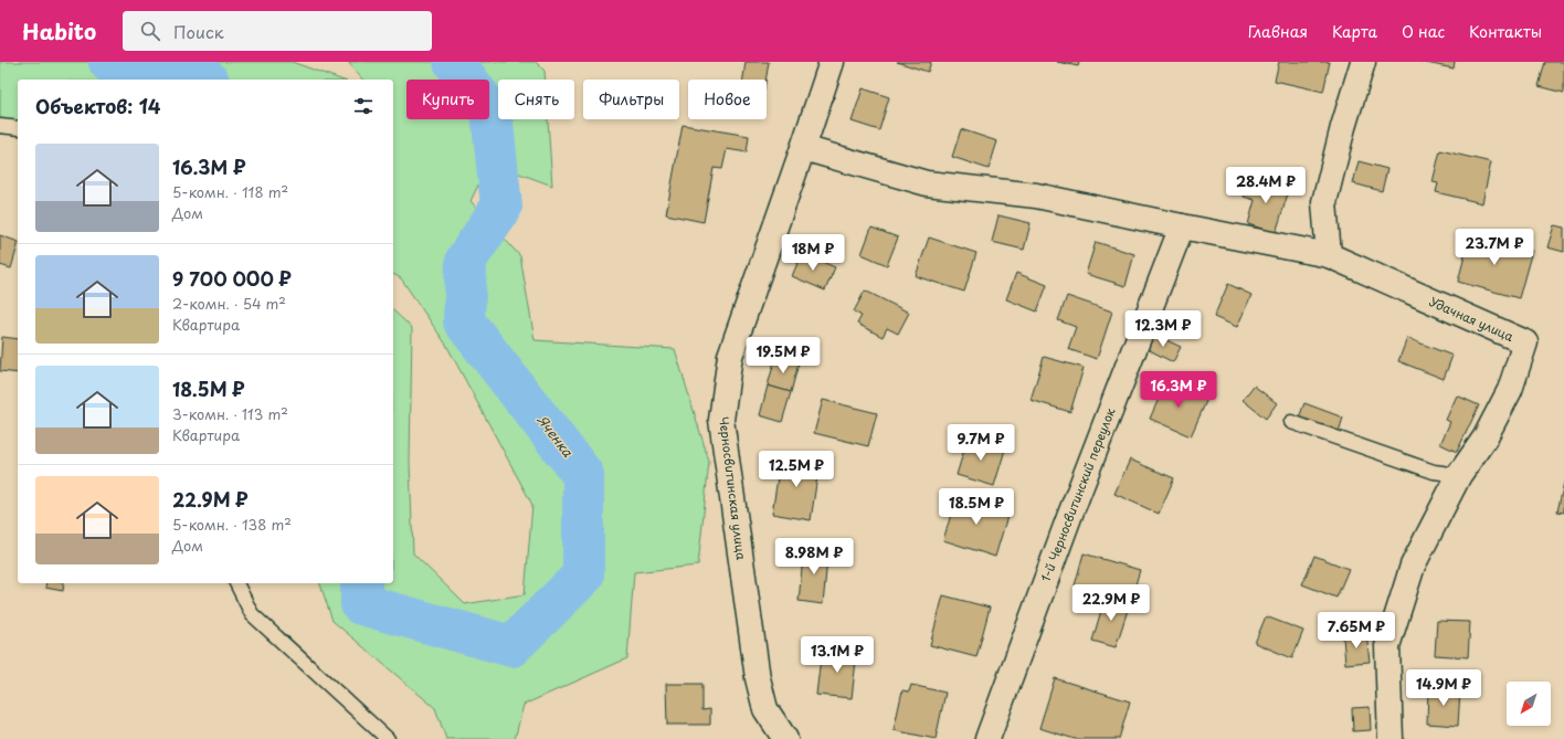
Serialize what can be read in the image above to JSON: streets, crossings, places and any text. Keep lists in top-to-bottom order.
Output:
{
  "streets": {
    "street": ["Удачная улица", "Черносвитинская улица", "1-й Черносвитинский переулок"]
  },
  "water": ["Яченка"],
  "north": "bottom left",
  "page": {
    "header": "Habito",
    "search": "Поиск",
    "nav": [
      "Главная",
      "Карта",
      "О нас",
      "Контакты"
    ],
    "chip": [
      "Купить",
      "Снять",
      "Фильтры",
      "Новое"
    ],
    "heading": "Объектов: 14",
    "list": [
      {
        "name": "16.3M ₽",
        "note": "5-комн. · 118 m² · Дом"
      },
      {
        "name": "9 700 000 ₽",
        "note": "2-комн. · 54 m² · Квартира"
      },
      {
        "name": "18.5M ₽",
        "note": "3-комн. · 113 m² · Квартира"
      },
      {
        "name": "22.9M ₽",
        "note": "5-комн. · 138 m² · Дом"
      }
    ],
    "price": [
      "28.4M ₽",
      "23.7M ₽",
      "18M ₽",
      "12.3M ₽",
      "19.5M ₽",
      "16.3M ₽",
      "9.7M ₽",
      "12.5M ₽",
      "18.5M ₽",
      "8.98M ₽",
      "22.9M ₽",
      "7.65M ₽",
      "13.1M ₽",
      "14.9M ₽"
    ]
  }
}
